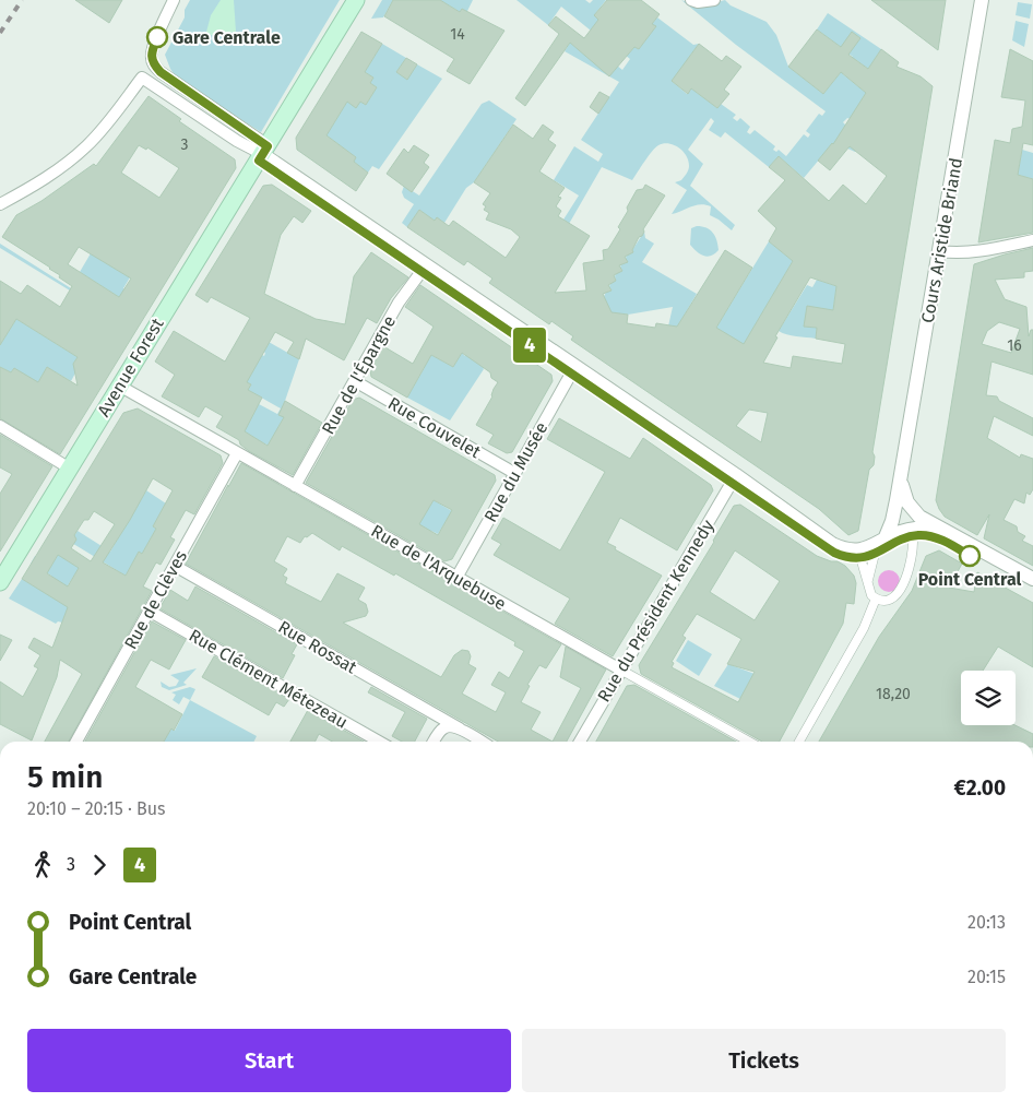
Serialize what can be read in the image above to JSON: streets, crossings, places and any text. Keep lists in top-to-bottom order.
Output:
{
  "streets": {
    "main road": ["Avenue Forest"],
    "street": [
      "Cours Aristide Briand",
      "Rue de l'Épargne",
      "Rue Couvelet",
      "Rue du Musée",
      "Rue de l'Arquebuse",
      "Rue de Clèves",
      "Rue du Président Kennedy",
      "Rue Rossat",
      "Rue Clément Métezeau"
    ]
  },
  "crossings": [
    ["Avenue Forest", "Rue de l'Arquebuse"],
    ["Rue de l'Épargne", "Rue Couvelet"],
    ["Rue de l'Épargne", "Rue de l'Arquebuse"],
    ["Rue Couvelet", "Rue du Musée"],
    ["Rue du Musée", "Rue de l'Arquebuse"],
    ["Rue de l'Arquebuse", "Rue de Clèves"],
    ["Rue de l'Arquebuse", "Rue du Président Kennedy"],
    ["Rue de Clèves", "Rue Rossat"],
    ["Rue de Clèves", "Rue Clément Métezeau"]
  ],
  "places": ["Gare Centrale", "Point Central"],
  "lines": ["bus line 4"],
  "house_numbers": [
    "14",
    "3",
    "16",
    "18,20"
  ],
  "page": {
    "on_map": "4",
    "heading": ["5 min", "20:10 – 20:15 · Bus", "€2.00"],
    "legs": ["3", "4"],
    "list": [
      {
        "name": "Point Central",
        "value": "20:13"
      },
      {
        "name": "Gare Centrale",
        "value": "20:15"
      }
    ],
    "buttons": ["Start", "Tickets"]
  }
}
